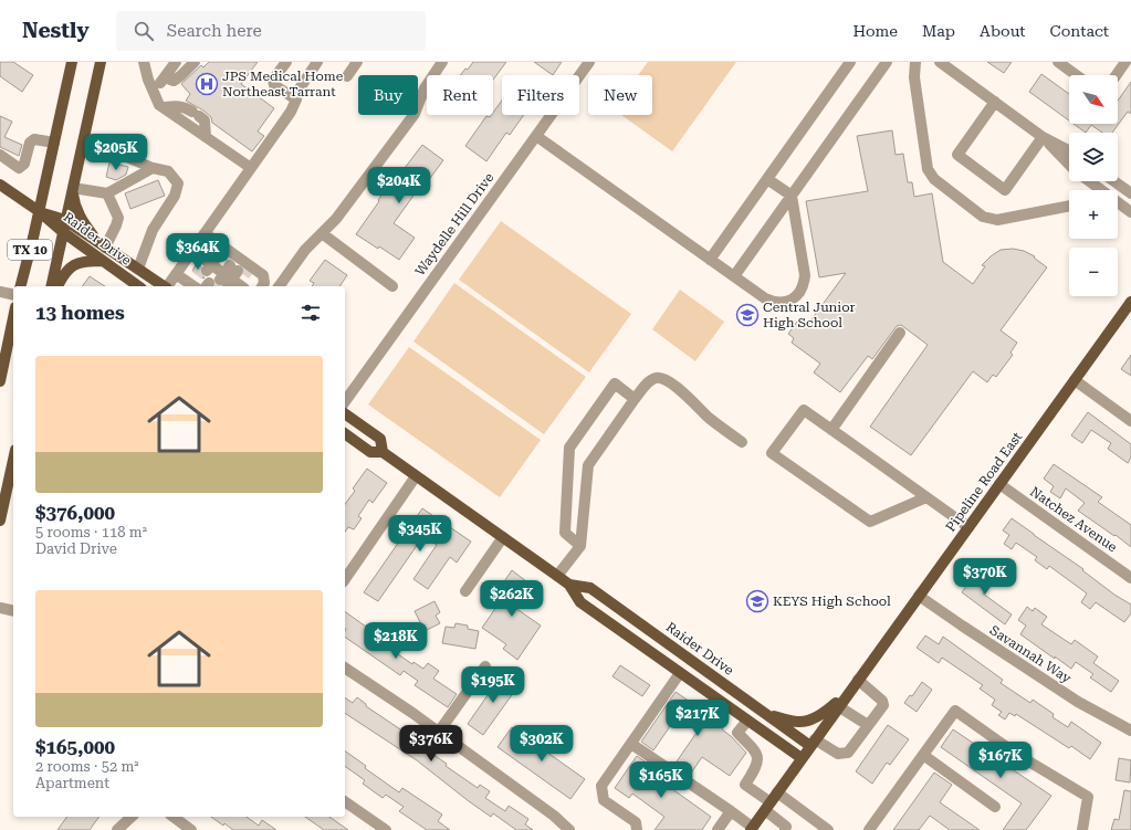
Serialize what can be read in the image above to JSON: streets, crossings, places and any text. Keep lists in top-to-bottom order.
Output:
{
  "streets": {
    "main road": ["Raider Drive", "TX 10", "Pipeline Road East"],
    "street": ["Waydelle Hill Drive", "Natchez Avenue", "Savannah Way"]
  },
  "crossings": [
    ["Raider Drive", "TX 10"],
    ["Raider Drive", "Pipeline Road East"],
    ["Pipeline Road East", "Natchez Avenue"],
    ["Pipeline Road East", "Savannah Way"]
  ],
  "places": {
    "hospital": ["JPS Medical Home Northeast Tarrant"],
    "school or university": ["Central Junior High School", "KEYS High School"]
  },
  "north": "bottom right",
  "page": {
    "header": "Nestly",
    "search": "Search here",
    "nav": [
      "Home",
      "Map",
      "About",
      "Contact"
    ],
    "map_buttons": ["+", "−"],
    "chip": [
      "Buy",
      "Rent",
      "Filters",
      "New"
    ],
    "price": [
      "$205K",
      "$204K",
      "$364K",
      "$345K",
      "$370K",
      "$262K",
      "$218K",
      "$195K",
      "$217K",
      "$376K",
      "$302K",
      "$167K",
      "$165K"
    ],
    "heading": "13 homes",
    "list": [
      {
        "name": "$376,000",
        "note": "5 rooms · 118 m² · David Drive"
      },
      {
        "name": "$165,000",
        "note": "2 rooms · 52 m² · Apartment"
      }
    ]
  }
}
